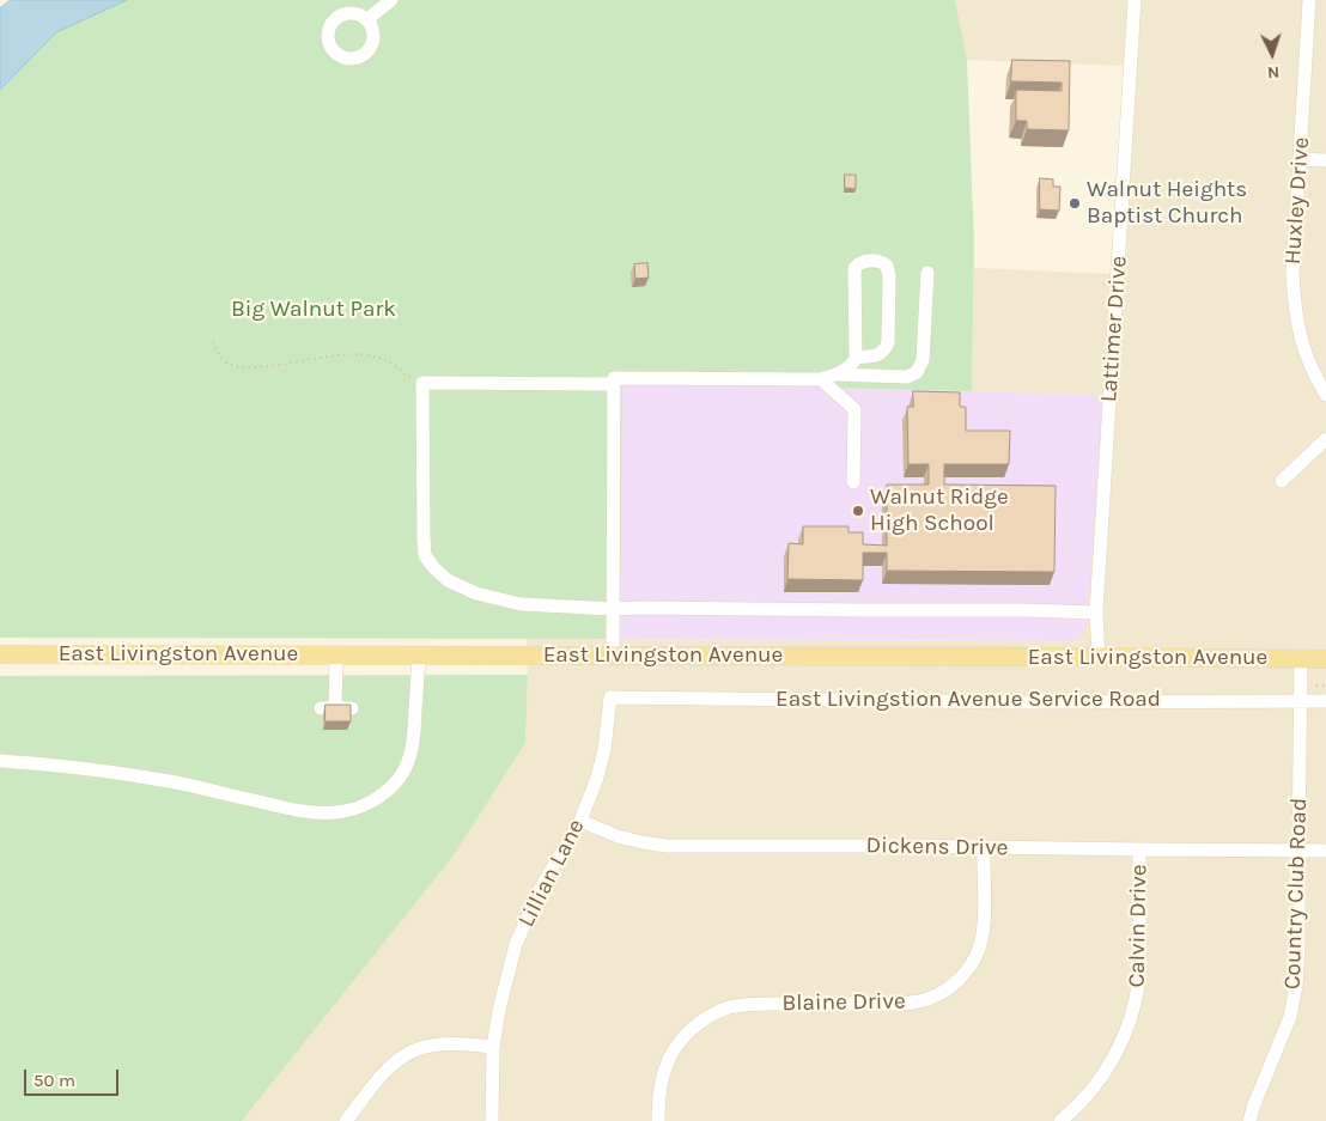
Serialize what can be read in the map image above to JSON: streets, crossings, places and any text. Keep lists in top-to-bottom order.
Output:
{
  "streets": {
    "main road": ["East Livingston Avenue"],
    "street": [
      "Huxley Drive",
      "Lattimer Drive",
      "East Livingstion Avenue Service Road",
      "Dickens Drive",
      "Lillian Lane",
      "Country Club Road",
      "Calvin Drive",
      "Blaine Drive"
    ]
  },
  "crossings": [
    ["Lattimer Drive", "East Livingston Avenue"],
    ["East Livingston Avenue", "Country Club Road"],
    ["East Livingstion Avenue Service Road", "Lillian Lane"],
    ["East Livingstion Avenue Service Road", "Country Club Road"],
    ["Dickens Drive", "Lillian Lane"],
    ["Dickens Drive", "Country Club Road"],
    ["Dickens Drive", "Calvin Drive"],
    ["Dickens Drive", "Blaine Drive"]
  ],
  "parks": ["Big Walnut Park"],
  "places": ["Walnut Heights Baptist Church", "Walnut Ridge High School"],
  "scale_bar": "50 m",
  "north": "bottom"
}
